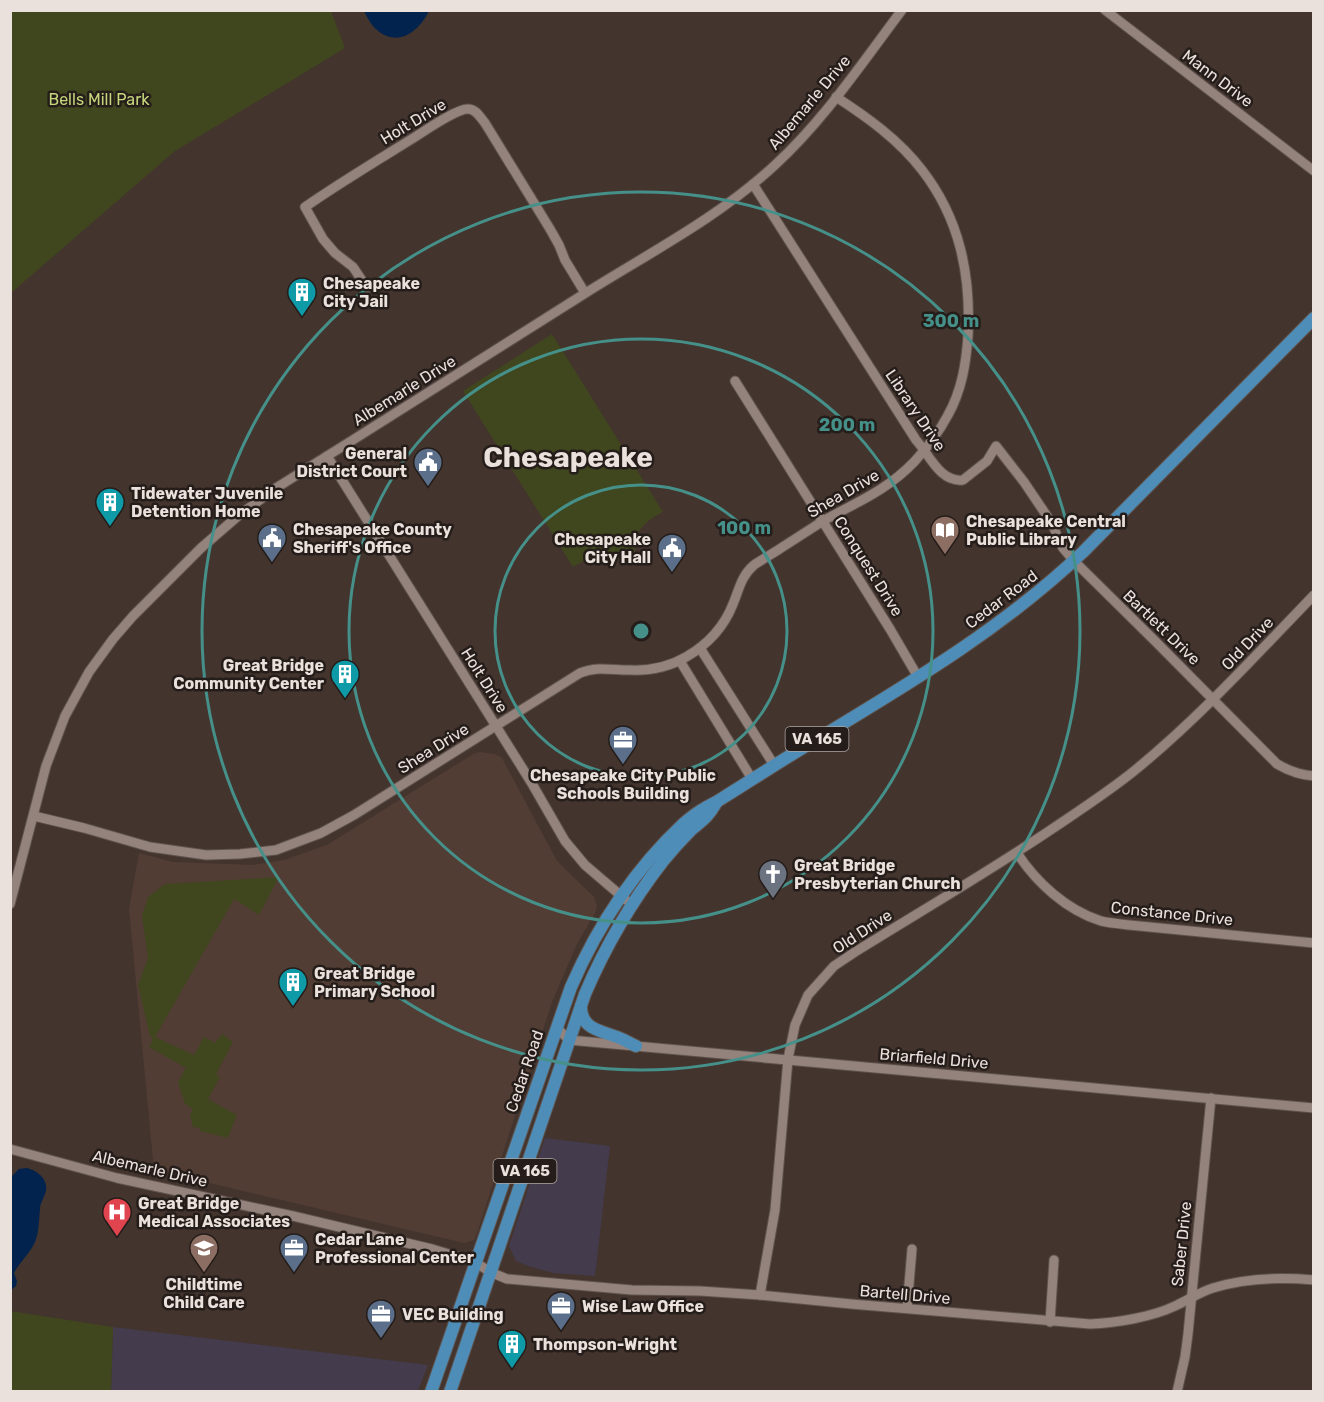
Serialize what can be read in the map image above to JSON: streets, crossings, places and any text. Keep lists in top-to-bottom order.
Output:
{
  "streets": {
    "main road": ["Cedar Road", "VA 165"],
    "street": [
      "Mann Drive",
      "Albemarle Drive",
      "Holt Drive",
      "Library Drive",
      "Shea Drive",
      "Conquest Drive",
      "Bartlett Drive",
      "Old Drive",
      "Constance Drive",
      "Briarfield Drive",
      "Saber Drive",
      "Bartell Drive"
    ]
  },
  "crossings": [
    ["Albemarle Drive", "Holt Drive"],
    ["Albemarle Drive", "Library Drive"],
    ["Albemarle Drive", "Shea Drive"],
    ["Albemarle Drive", "Cedar Road"],
    ["Albemarle Drive", "Bartell Drive"],
    ["Holt Drive", "Shea Drive"],
    ["Holt Drive", "Cedar Road"],
    ["Library Drive", "Shea Drive"],
    ["Library Drive", "Cedar Road"],
    ["Library Drive", "Bartlett Drive"],
    ["Shea Drive", "Conquest Drive"],
    ["Conquest Drive", "Cedar Road"],
    ["Cedar Road", "Bartlett Drive"],
    ["Cedar Road", "Briarfield Drive"],
    ["Cedar Road", "Bartell Drive"],
    ["Bartlett Drive", "Old Drive"],
    ["Old Drive", "Constance Drive"],
    ["Old Drive", "Briarfield Drive"],
    ["Old Drive", "Bartell Drive"],
    ["Briarfield Drive", "Saber Drive"],
    ["Saber Drive", "Bartell Drive"]
  ],
  "districts": ["Chesapeake"],
  "parks": ["Bells Mill Park"],
  "places": {
    "building": [
      "Chesapeake City Jail",
      "Tidewater Juvenile Detention Home",
      "Great Bridge Community Center",
      "Great Bridge Primary School",
      "Thompson-Wright"
    ],
    "public building": ["General District Court", "Chesapeake County Sheriff's Office", "Chesapeake City Hall"],
    "library": ["Chesapeake Central Public Library"],
    "office": [
      "Chesapeake City Public Schools Building",
      "Cedar Lane Professional Center",
      "Wise Law Office",
      "VEC Building"
    ],
    "church": ["Great Bridge Presbyterian Church"],
    "hospital": ["Great Bridge Medical Associates"],
    "school or university": ["Childtime Child Care"]
  },
  "rings": ["300 m", "200 m", "100 m"]
}
